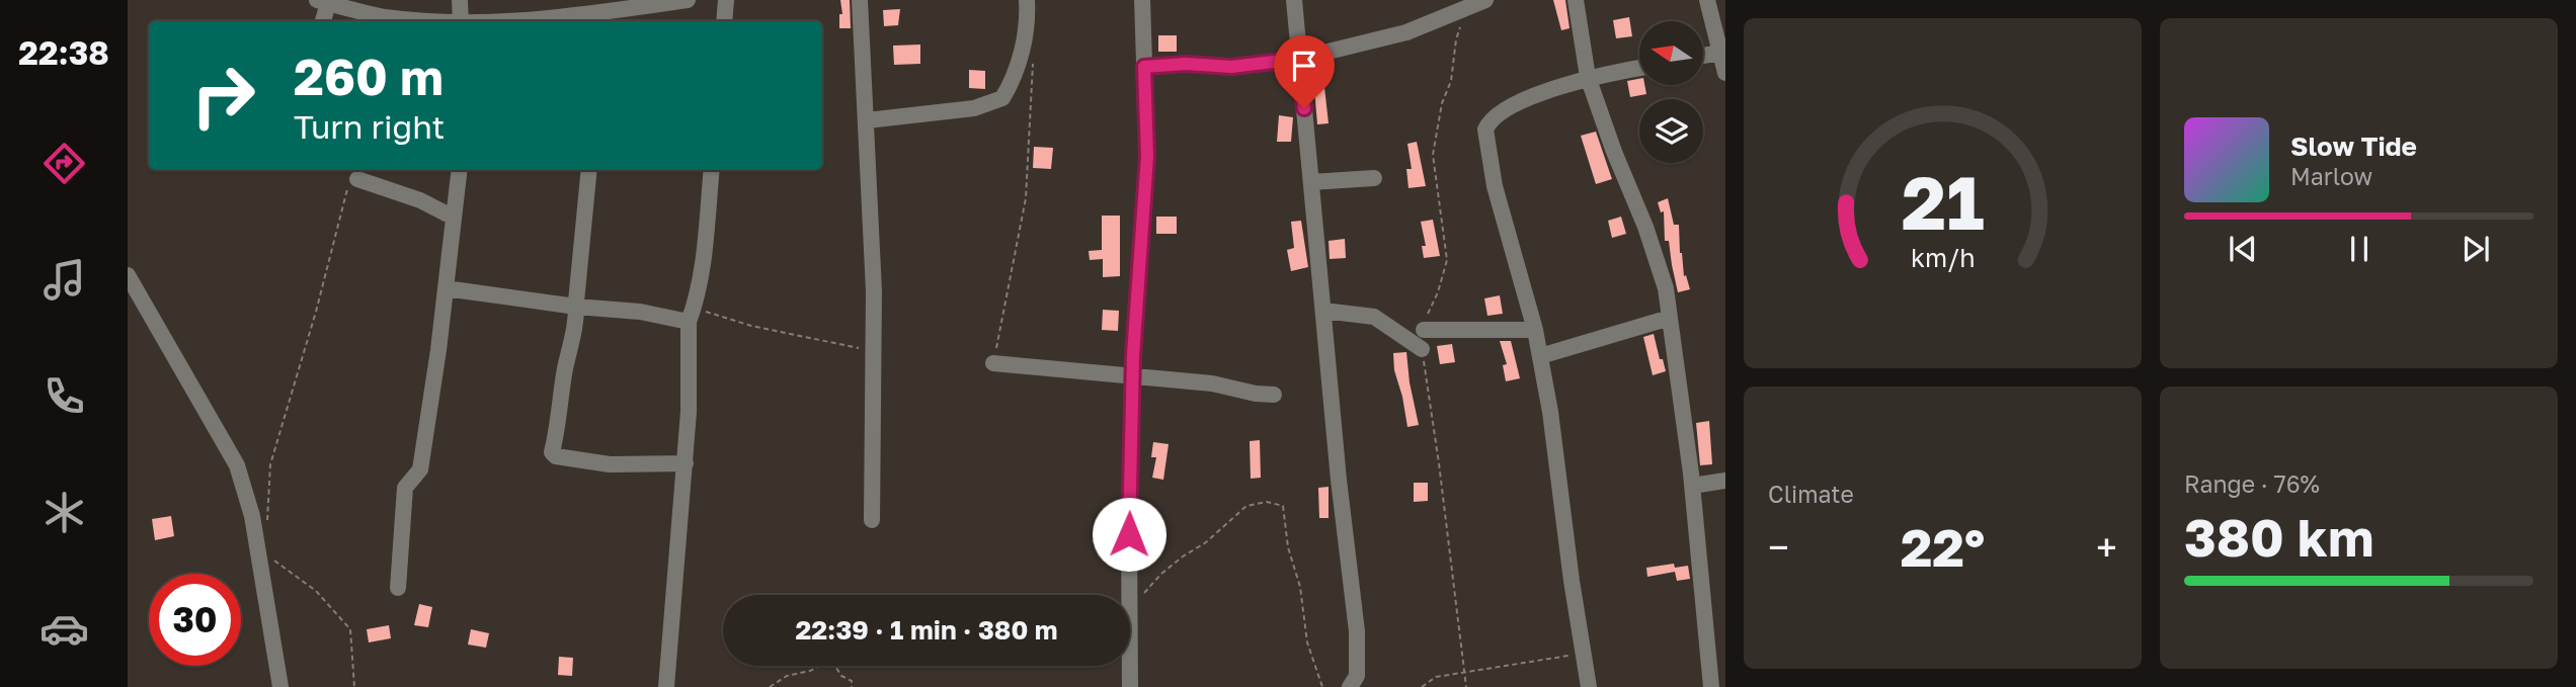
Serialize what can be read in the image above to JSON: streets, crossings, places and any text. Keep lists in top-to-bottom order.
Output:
{
  "north": "left",
  "page": {
    "tabs": "22:38",
    "turn": ["260 m", "Turn right"],
    "song": ["Slow Tide", "Marlow"],
    "tile": [
      "Climate",
      ["Range · 76%", "380 km"]
    ],
    "heat": ["−", "22°", "+"],
    "limit": "30",
    "trip": "22:39 · 1 min · 380 m",
    "gauge": ["21", "km/h"]
  }
}
